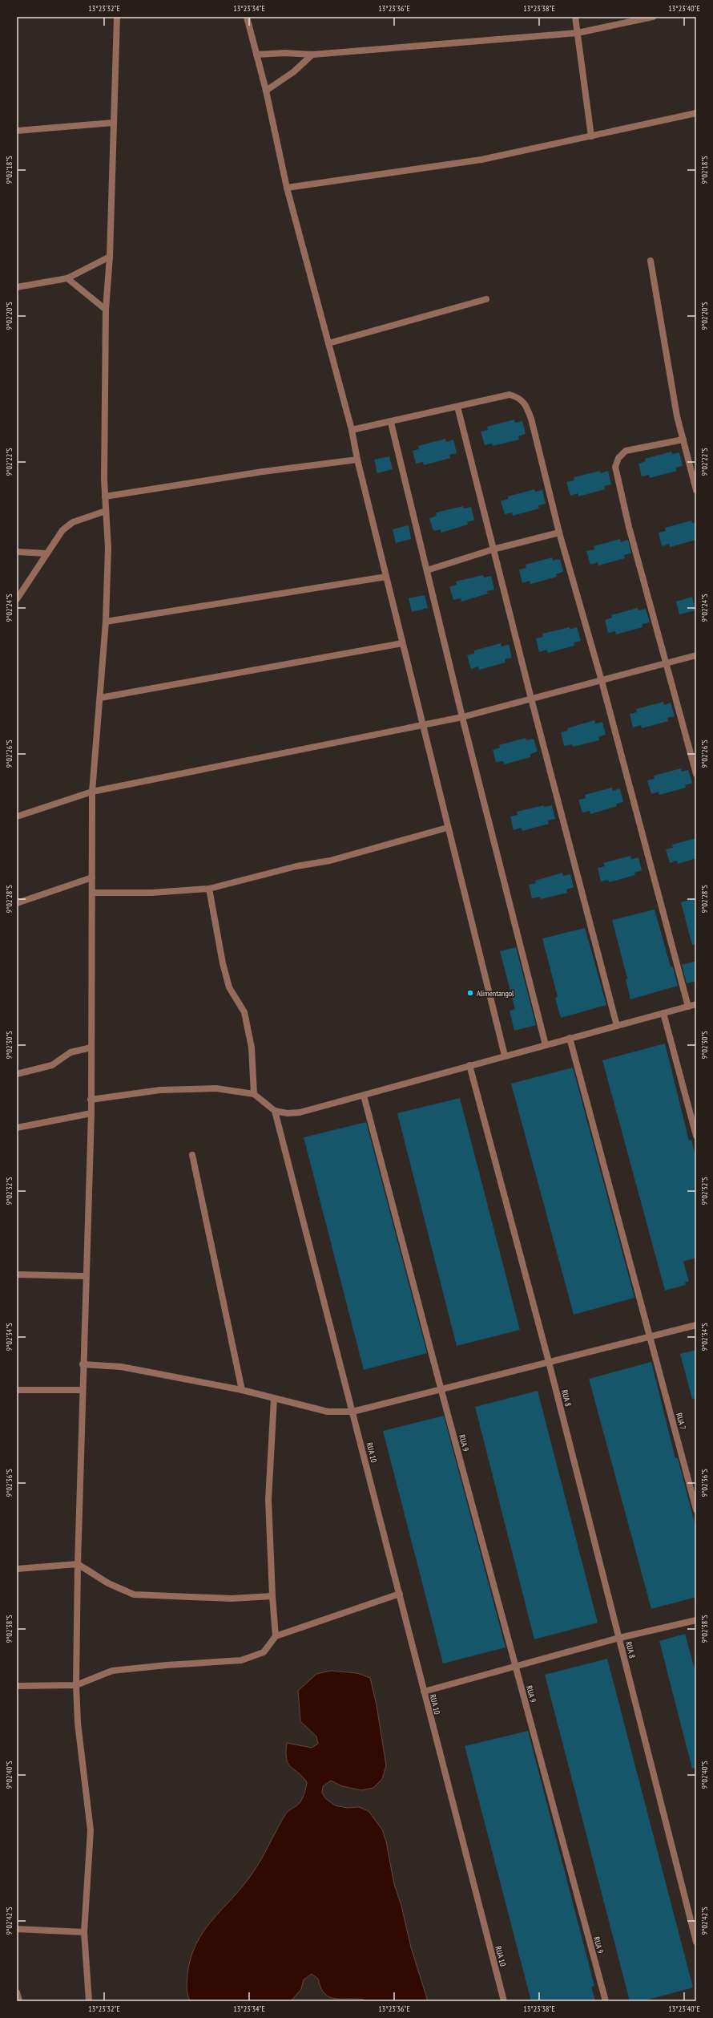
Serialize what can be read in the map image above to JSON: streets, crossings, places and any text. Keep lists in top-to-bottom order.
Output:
{
  "streets": {
    "street": [
      "RUA 8",
      "RUA 7",
      "RUA 9",
      "RUA 10"
    ]
  },
  "places": ["Alimentangol"],
  "coordinates": [
    "13°23'32\"E",
    "13°23'34\"E",
    "13°23'36\"E",
    "13°23'38\"E",
    "13°23'40\"E",
    "9°02'18\"S",
    "9°02'20\"S",
    "9°02'22\"S",
    "9°02'24\"S",
    "9°02'26\"S",
    "9°02'28\"S",
    "9°02'30\"S",
    "9°02'32\"S",
    "9°02'34\"S",
    "9°02'36\"S",
    "9°02'38\"S",
    "9°02'40\"S",
    "9°02'42\"S"
  ]
}
